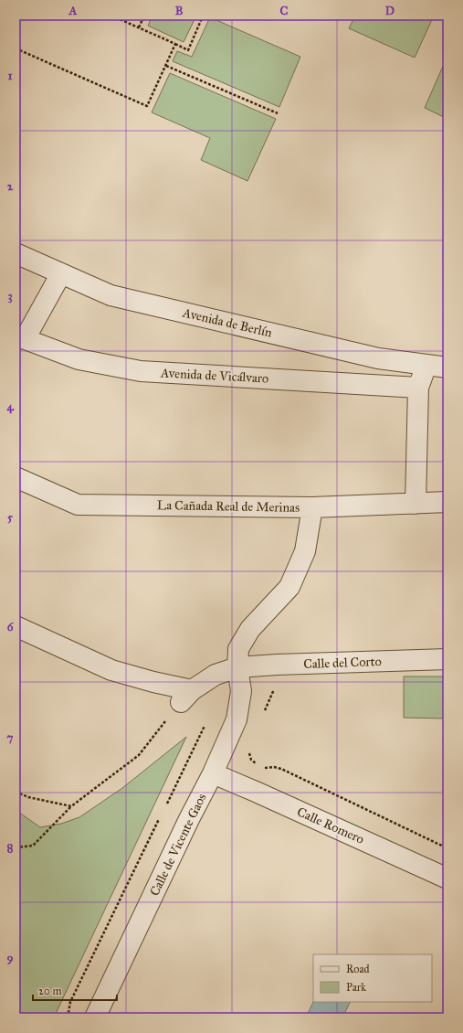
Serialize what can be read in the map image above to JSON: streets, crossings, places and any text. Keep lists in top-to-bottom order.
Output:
{
  "streets": {
    "street": [
      "Avenida de Berlín",
      "Avenida de Vicálvaro",
      "La Cañada Real de Merinas",
      "Calle del Corto",
      "Calle Romero",
      "Calle de Vicente Gaos"
    ]
  },
  "crossings": [
    ["La Cañada Real de Merinas", "Calle de Vicente Gaos"],
    ["Calle del Corto", "Calle de Vicente Gaos"],
    ["Calle Romero", "Calle de Vicente Gaos"]
  ],
  "legend": ["Road", "Park"],
  "scale_bar": "20 m",
  "grid": {
    "columns": [
      "A",
      "B",
      "C",
      "D"
    ],
    "rows": [
      "1",
      "2",
      "3",
      "4",
      "5",
      "6",
      "7",
      "8",
      "9"
    ]
  }
}
